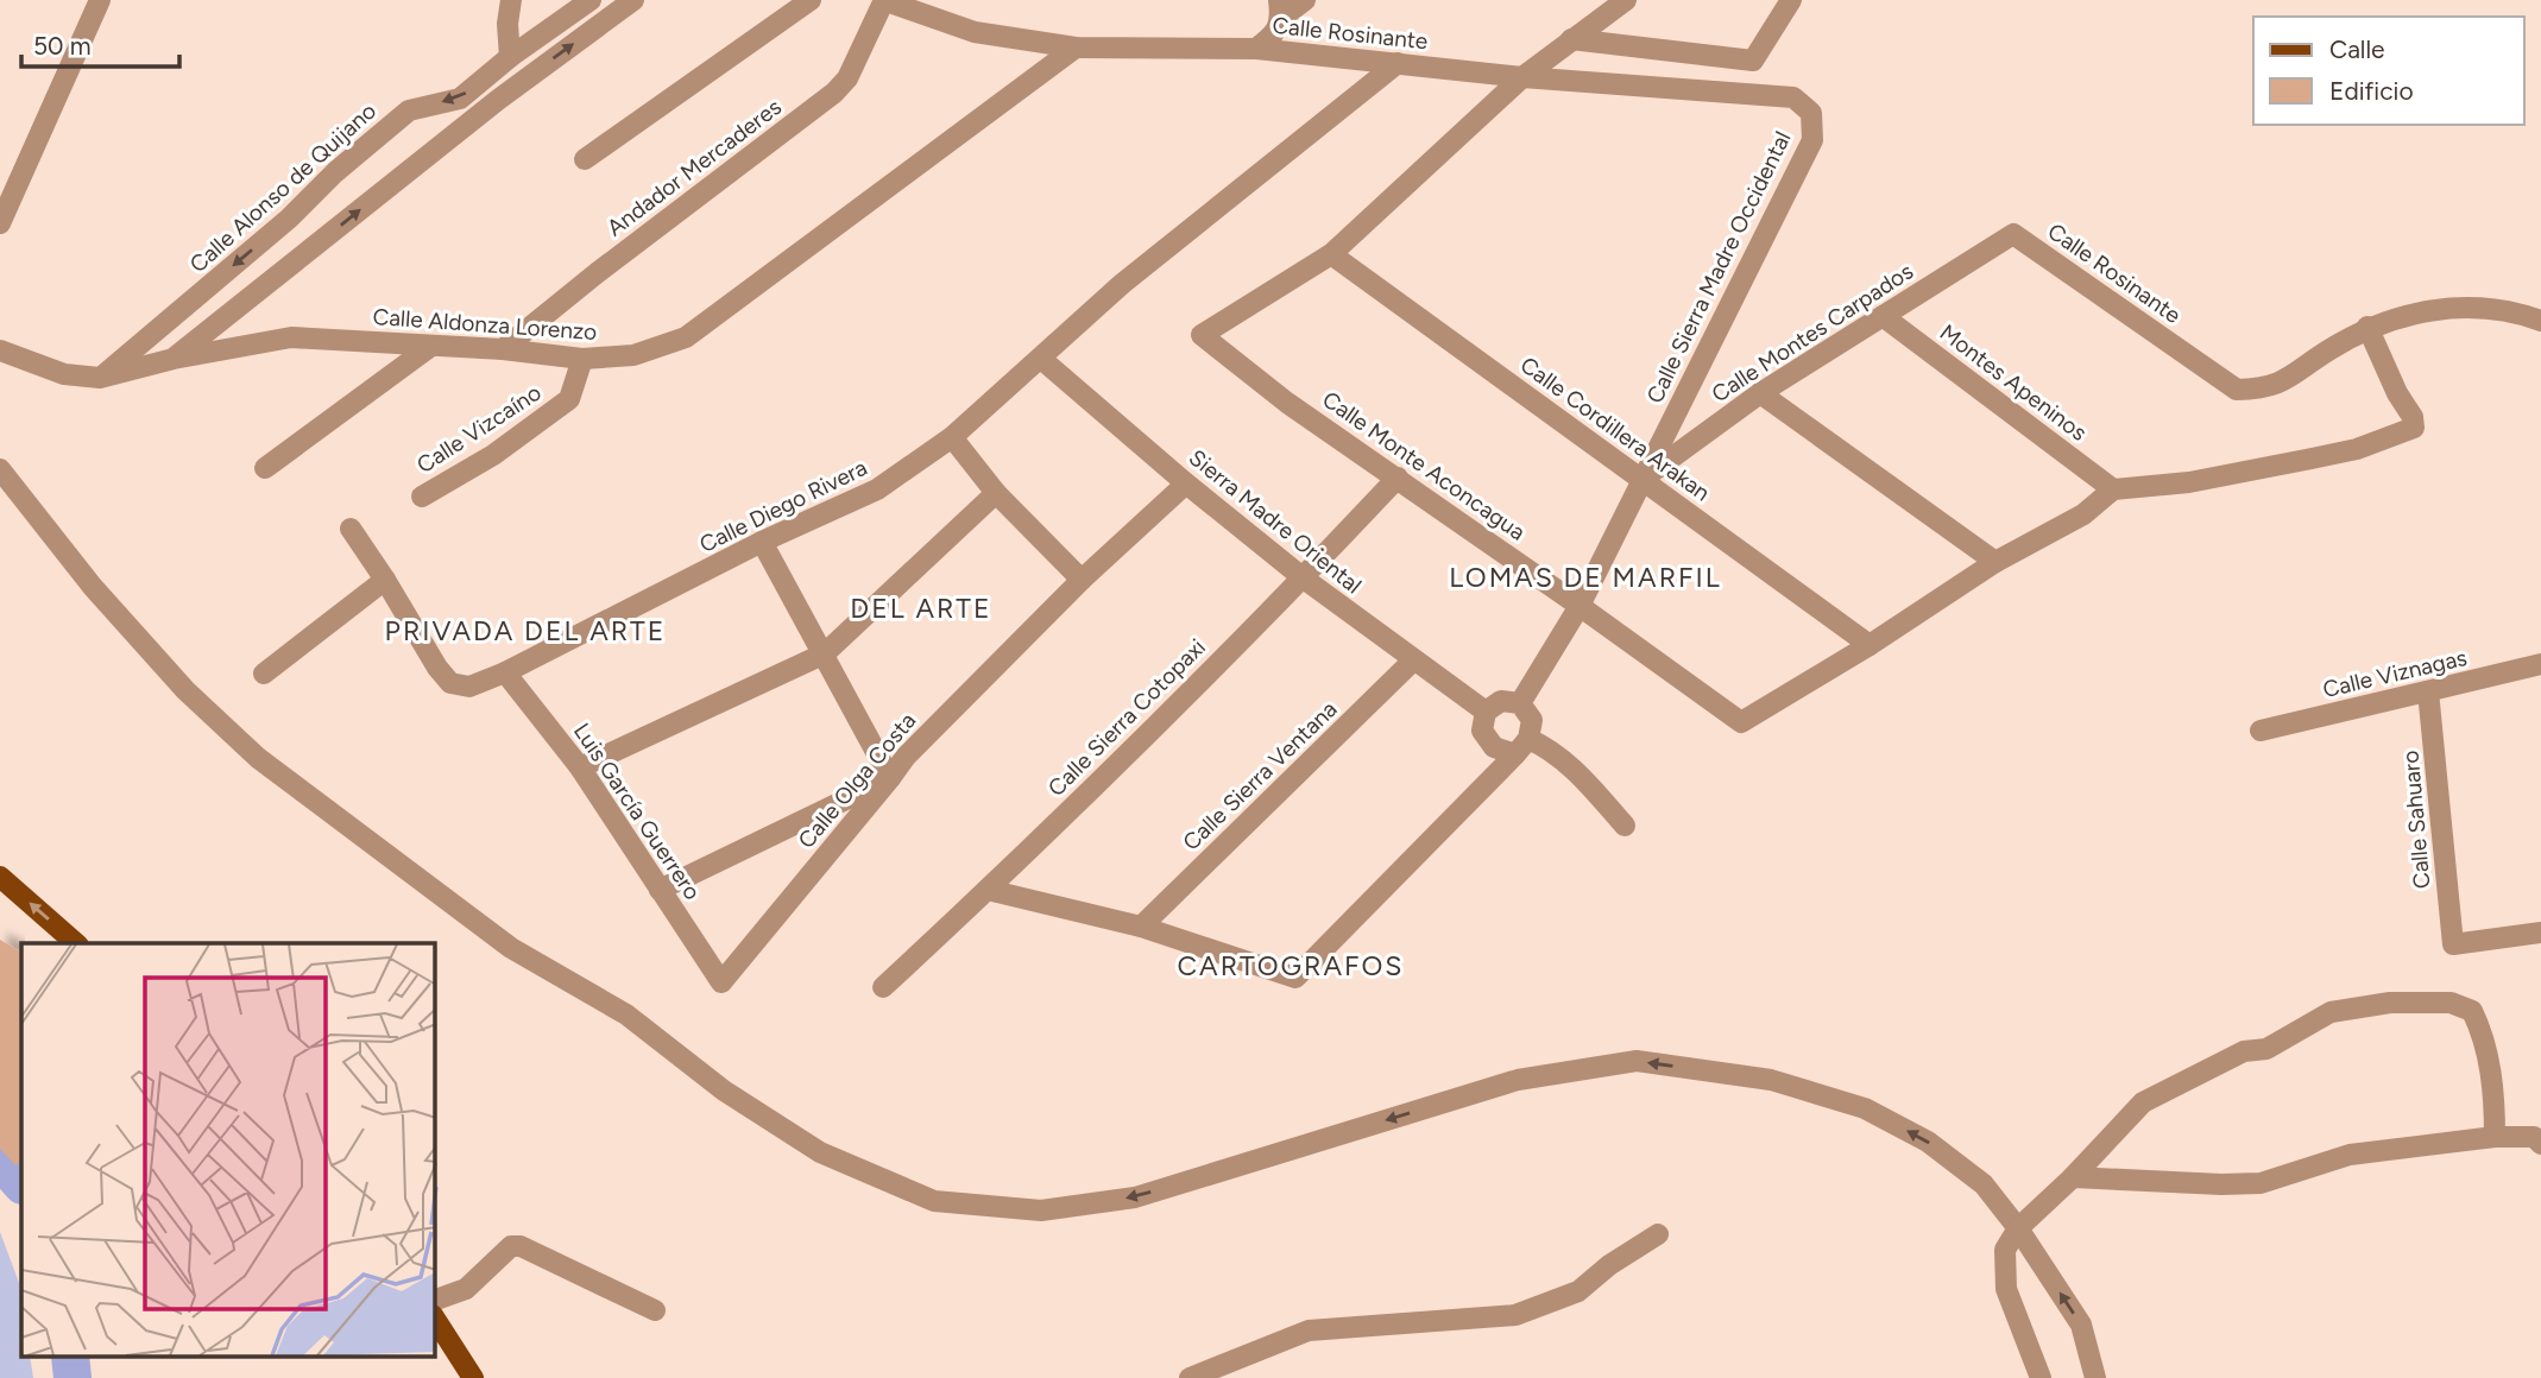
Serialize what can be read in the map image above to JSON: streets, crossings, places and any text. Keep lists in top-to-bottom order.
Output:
{
  "streets": {
    "street": [
      "Calle Rosinante",
      "Andador Mercaderes",
      "Calle Alonso de Quijano",
      "Calle Sierra Madre Occidental",
      "Calle Aldonza Lorenzo",
      "Calle Montes Carpados",
      "Montes Apeninos",
      "Calle Vizcaíno",
      "Calle Cordillera Arakan",
      "Calle Monte Aconcagua",
      "Calle Diego Rivera",
      "Sierra Madre Oriental",
      "Calle Viznagas",
      "Calle Sierra Cotopaxi",
      "Calle Sierra Ventana",
      "Calle Olga Costa",
      "Luis García Guerrero",
      "Calle Sahuaro"
    ]
  },
  "crossings": [
    ["Calle Rosinante", "Andador Mercaderes"],
    ["Calle Rosinante", "Calle Sierra Madre Occidental"],
    ["Calle Rosinante", "Calle Aldonza Lorenzo"],
    ["Calle Rosinante", "Calle Montes Carpados"],
    ["Calle Rosinante", "Calle Diego Rivera"],
    ["Andador Mercaderes", "Calle Aldonza Lorenzo"],
    ["Calle Alonso de Quijano", "Calle Aldonza Lorenzo"],
    ["Calle Sierra Madre Occidental", "Calle Montes Carpados"],
    ["Calle Sierra Madre Occidental", "Calle Cordillera Arakan"],
    ["Calle Sierra Madre Occidental", "Calle Monte Aconcagua"],
    ["Calle Sierra Madre Occidental", "Sierra Madre Oriental"],
    ["Calle Aldonza Lorenzo", "Calle Vizcaíno"],
    ["Calle Montes Carpados", "Montes Apeninos"],
    ["Calle Montes Carpados", "Calle Cordillera Arakan"],
    ["Calle Cordillera Arakan", "Calle Monte Aconcagua"],
    ["Calle Monte Aconcagua", "Calle Sierra Cotopaxi"],
    ["Calle Diego Rivera", "Sierra Madre Oriental"],
    ["Calle Diego Rivera", "Luis García Guerrero"],
    ["Sierra Madre Oriental", "Calle Sierra Cotopaxi"],
    ["Sierra Madre Oriental", "Calle Sierra Ventana"],
    ["Sierra Madre Oriental", "Calle Olga Costa"],
    ["Calle Viznagas", "Calle Sahuaro"],
    ["Calle Olga Costa", "Luis García Guerrero"]
  ],
  "districts": [
    "LOMAS DE MARFIL",
    "DEL ARTE",
    "PRIVADA DEL ARTE",
    "CARTOGRAFOS"
  ],
  "legend": ["Calle", "Edificio"],
  "scale_bar": "50 m"
}
